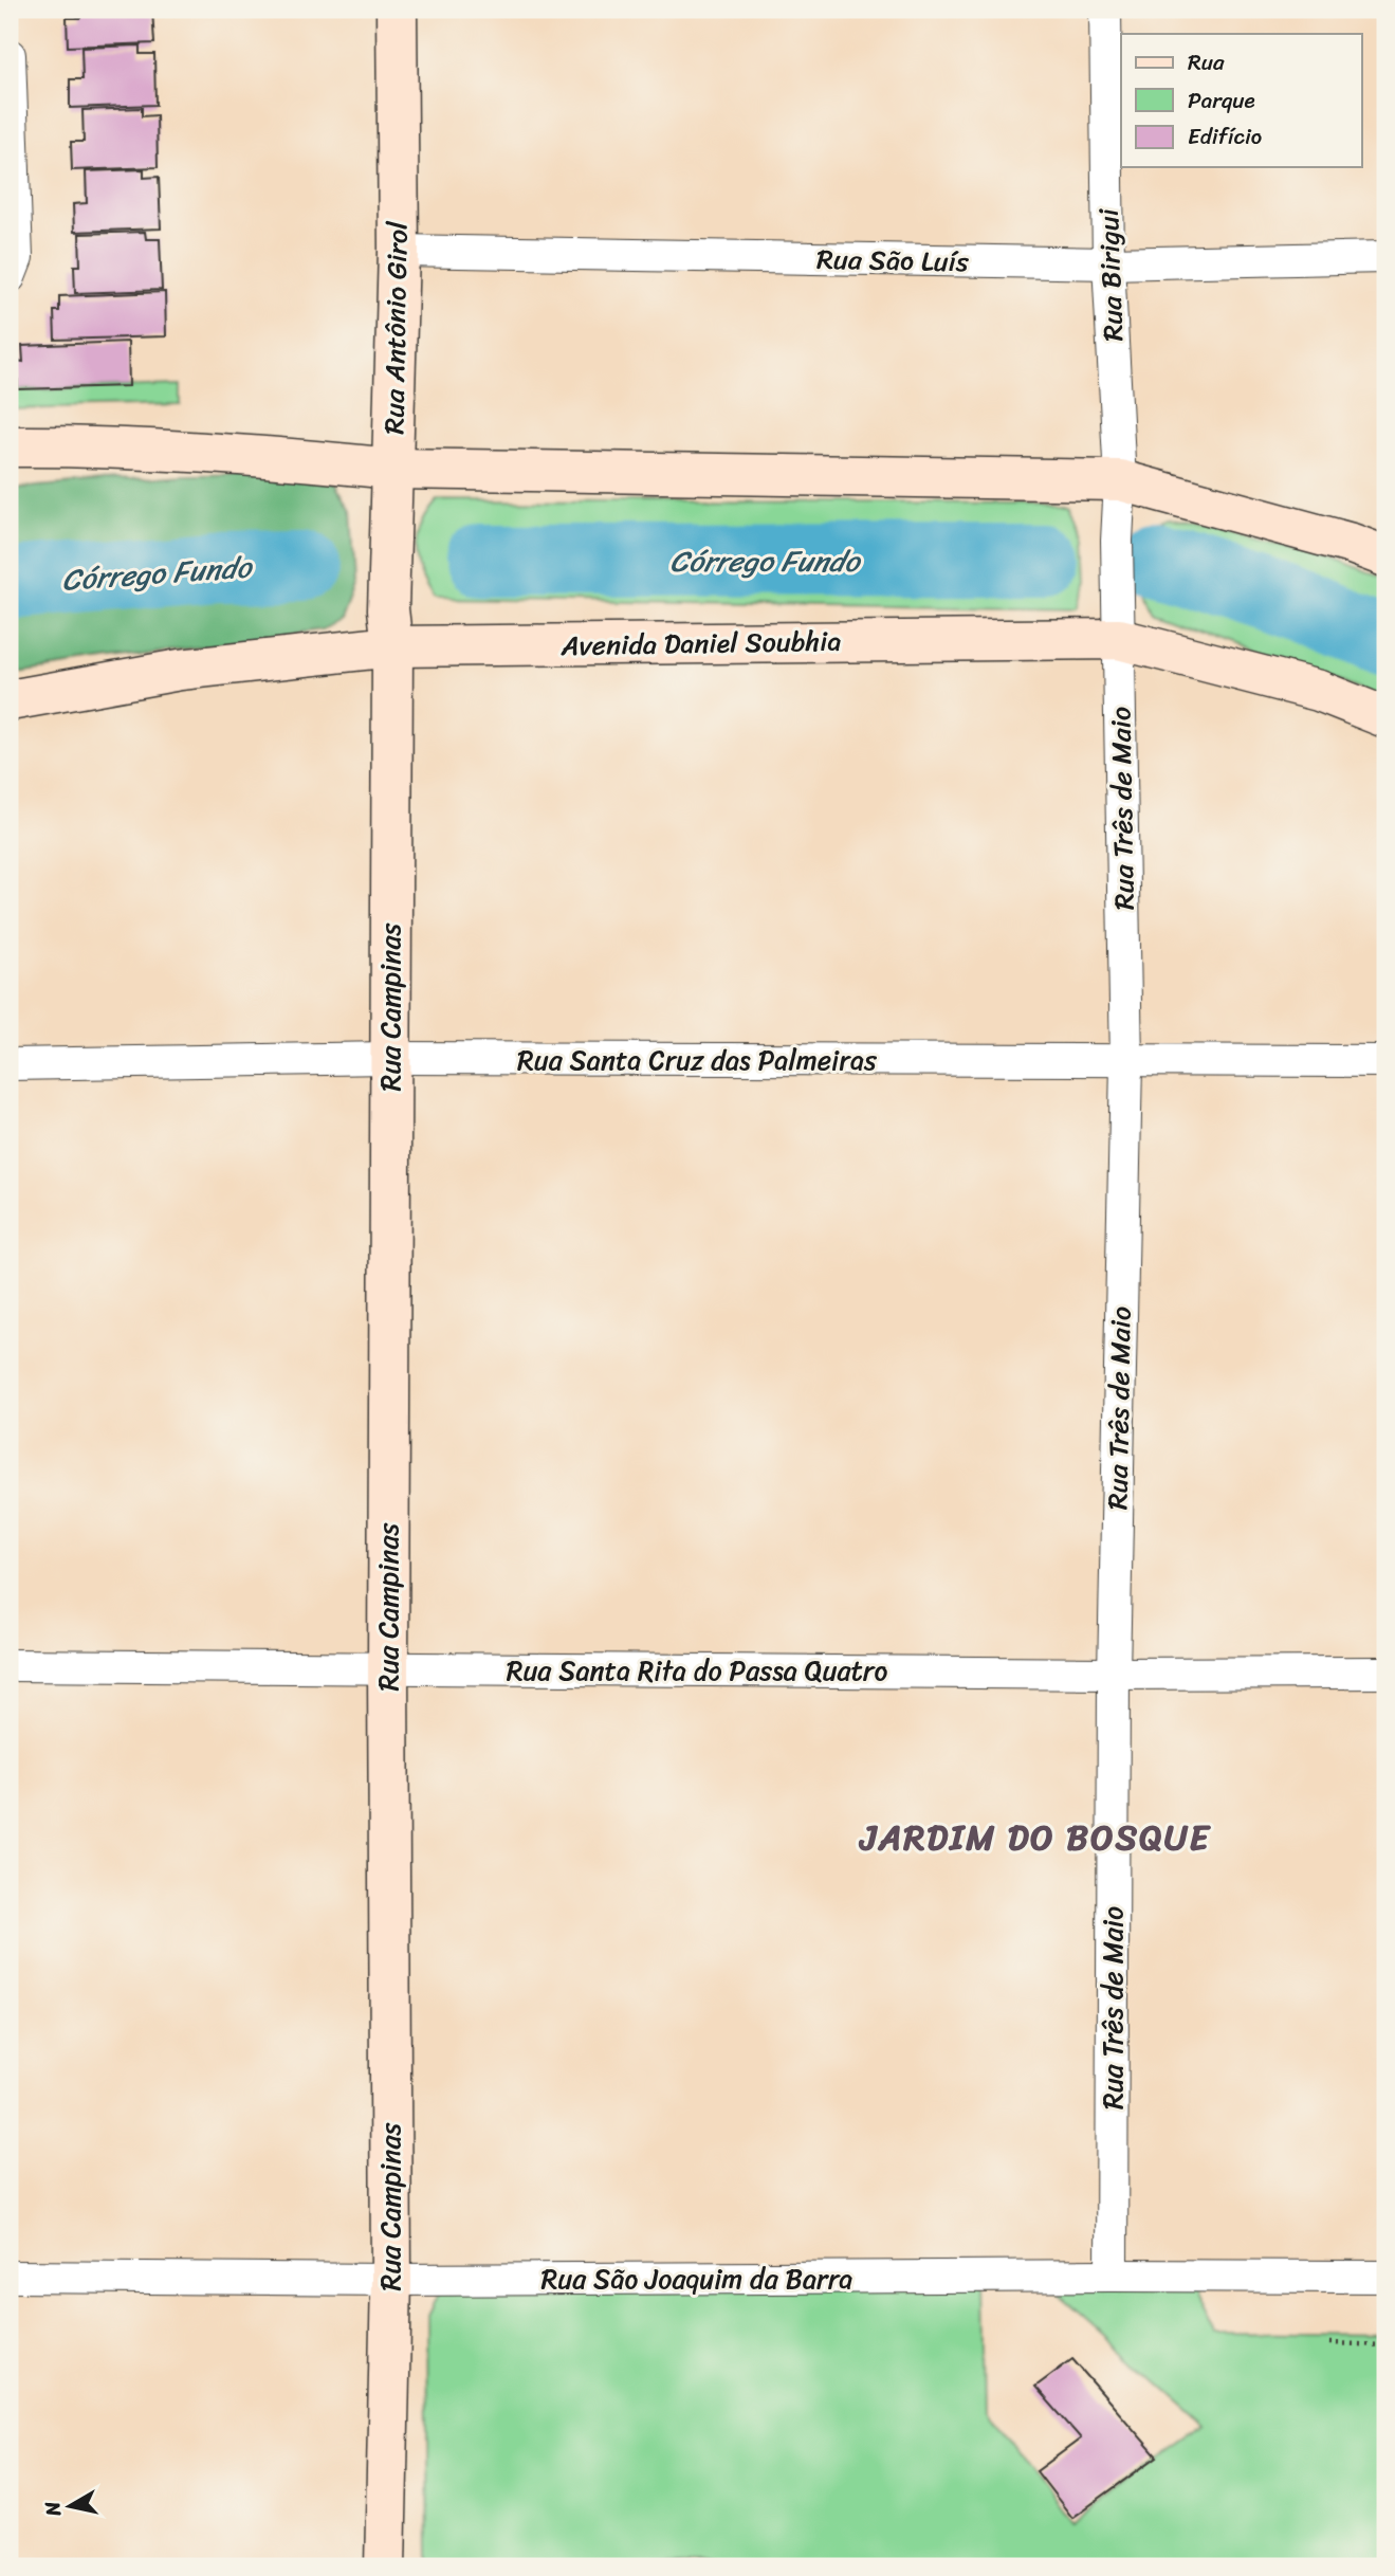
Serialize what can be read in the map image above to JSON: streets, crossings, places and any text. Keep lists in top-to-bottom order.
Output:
{
  "streets": {
    "main road": ["Rua Antônio Girol", "Avenida Daniel Soubhia", "Rua Campinas"],
    "street": [
      "Rua São Luís",
      "Rua Birigui",
      "Rua Três de Maio",
      "Rua Santa Cruz das Palmeiras",
      "Rua Santa Rita do Passa Quatro",
      "Rua São Joaquim da Barra"
    ]
  },
  "crossings": [
    ["Rua São Luís", "Rua Birigui"],
    ["Rua São Luís", "Rua Antônio Girol"],
    ["Rua Birigui", "Rua Três de Maio"],
    ["Rua Antônio Girol", "Avenida Daniel Soubhia"],
    ["Rua Antônio Girol", "Rua Campinas"],
    ["Avenida Daniel Soubhia", "Rua Três de Maio"],
    ["Avenida Daniel Soubhia", "Rua Campinas"],
    ["Rua Três de Maio", "Rua Santa Cruz das Palmeiras"],
    ["Rua Três de Maio", "Rua Santa Rita do Passa Quatro"],
    ["Rua Três de Maio", "Rua São Joaquim da Barra"],
    ["Rua Campinas", "Rua Santa Cruz das Palmeiras"],
    ["Rua Campinas", "Rua Santa Rita do Passa Quatro"],
    ["Rua Campinas", "Rua São Joaquim da Barra"]
  ],
  "districts": ["JARDIM DO BOSQUE"],
  "water": ["Córrego Fundo"],
  "legend": ["Rua", "Parque", "Edifício"],
  "north": "left"
}
